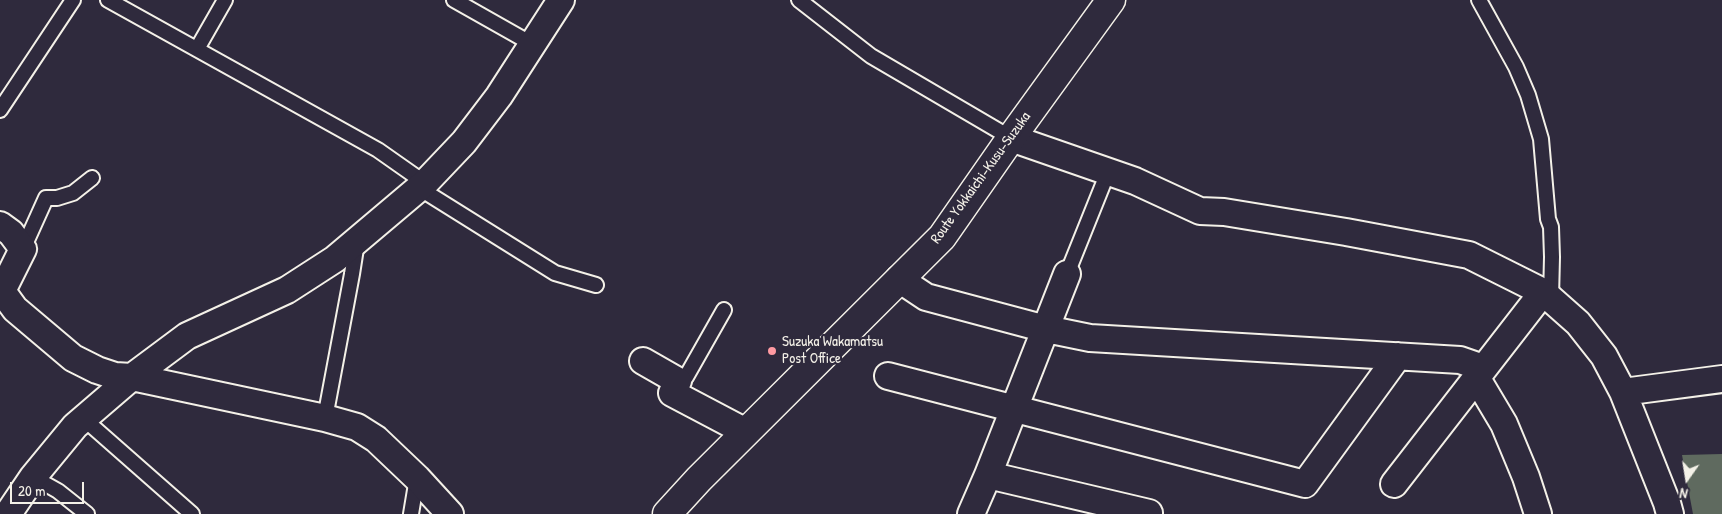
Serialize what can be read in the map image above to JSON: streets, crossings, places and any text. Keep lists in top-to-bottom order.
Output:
{
  "streets": {
    "main road": ["Route Yokkaichi-Kusu-Suzuka"]
  },
  "places": ["Suzuka Wakamatsu Post Office"],
  "scale_bar": "20 m",
  "north": "bottom"
}
